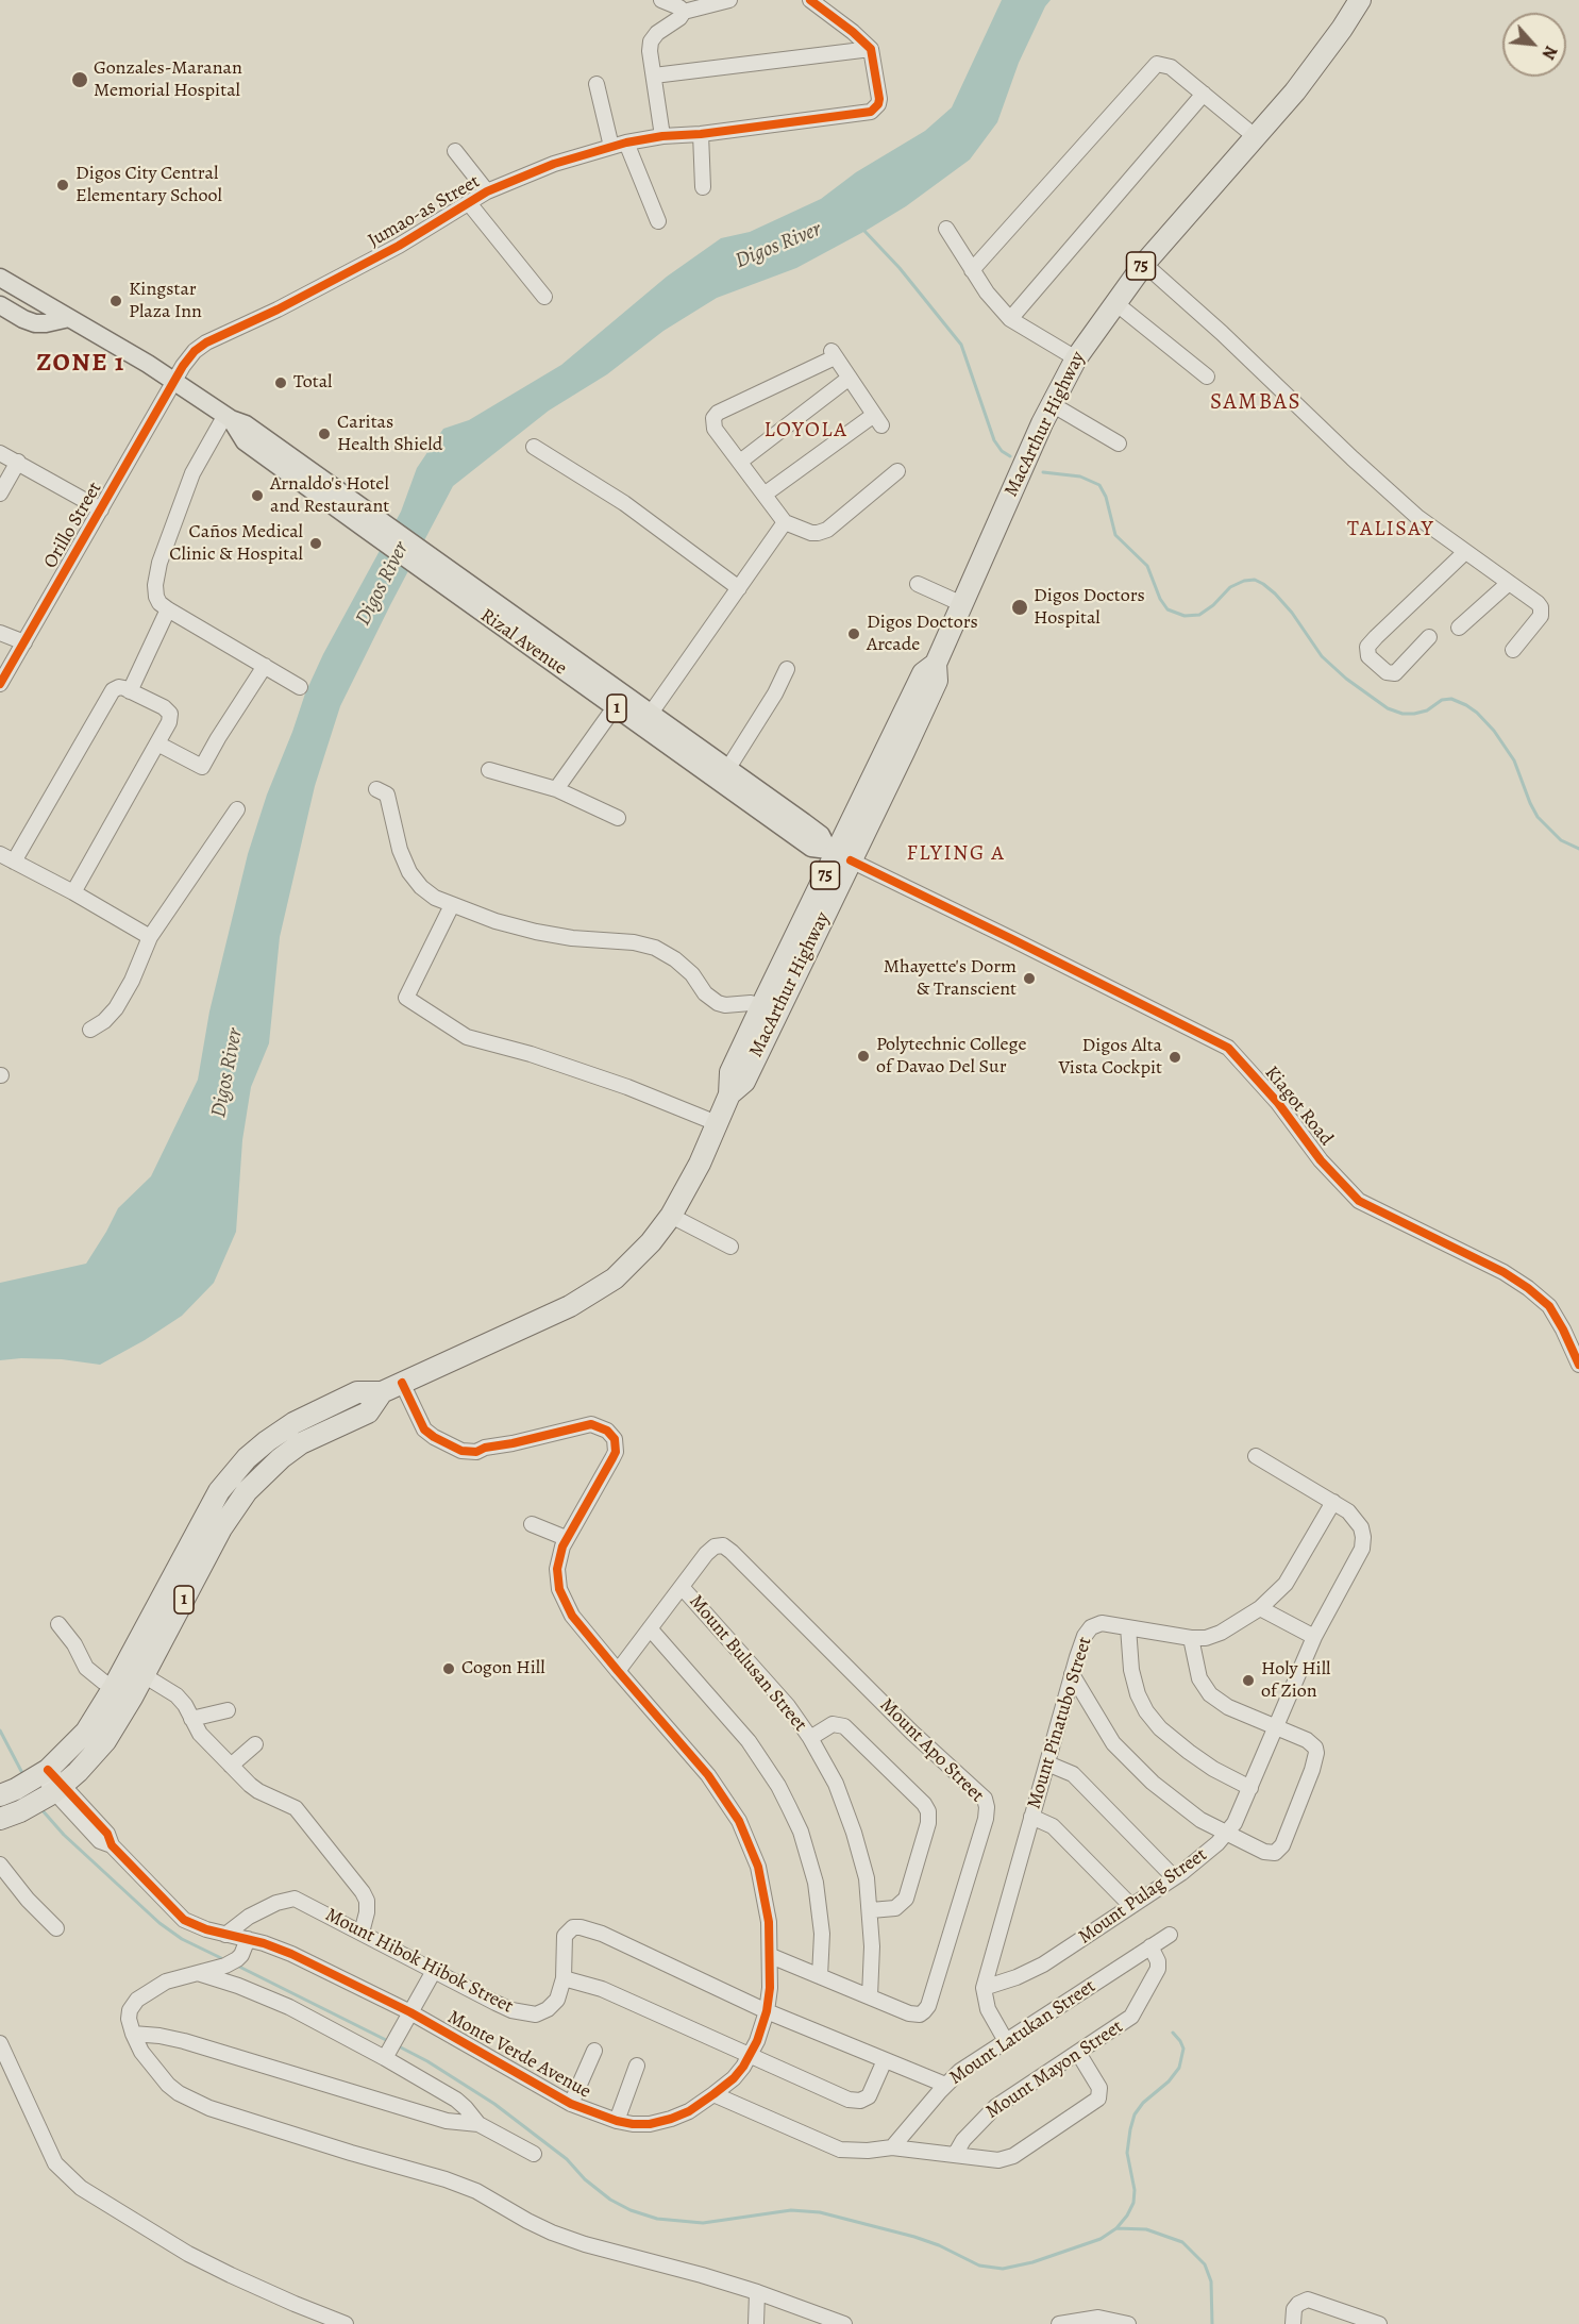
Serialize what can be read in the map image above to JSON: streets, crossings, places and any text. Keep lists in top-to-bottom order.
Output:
{
  "streets": {
    "highway": ["75", "MacArthur Highway", "1"],
    "main road": ["Rizal Avenue"],
    "street": [
      "Jumao-as Street",
      "Orillo Street",
      "Kiagot Road",
      "Mount Bulusan Street",
      "Mount Pinatubo Street",
      "Mount Apo Street",
      "Mount Pulag Street",
      "Mount Hibok Hibok Street",
      "Mount Latukan Street",
      "Monte Verde Avenue",
      "Mount Mayon Street"
    ]
  },
  "crossings": [
    ["Jumao-as Street", "Orillo Street"],
    ["Jumao-as Street", "Rizal Avenue"],
    ["MacArthur Highway", "Rizal Avenue"],
    ["MacArthur Highway", "Kiagot Road"],
    ["MacArthur Highway", "Monte Verde Avenue"],
    ["Orillo Street", "Rizal Avenue"],
    ["Rizal Avenue", "Kiagot Road"],
    ["Mount Bulusan Street", "Mount Apo Street"],
    ["Mount Pinatubo Street", "Mount Pulag Street"],
    ["Mount Apo Street", "Monte Verde Avenue"],
    ["Mount Hibok Hibok Street", "Mount Latukan Street"],
    ["Mount Hibok Hibok Street", "Monte Verde Avenue"],
    ["Mount Latukan Street", "Mount Mayon Street"]
  ],
  "districts": [
    "ZONE 1",
    "SAMBAS",
    "LOYOLA",
    "TALISAY",
    "FLYING A"
  ],
  "water": ["Digos River"],
  "places": [
    "Gonzales-Maranan Memorial Hospital",
    "Digos City Central Elementary School",
    "Kingstar Plaza Inn",
    "Total",
    "Caritas Health Shield",
    "Arnaldo's Hotel and Restaurant",
    "Caños Medical Clinic & Hospital",
    "Digos Doctors Hospital",
    "Digos Doctors Arcade",
    "Mhayette's Dorm & Transcient",
    "Polytechnic College of Davao Del Sur",
    "Digos Alta Vista Cockpit",
    "Cogon Hill",
    "Holy Hill of Zion"
  ],
  "north": "bottom right"
}
